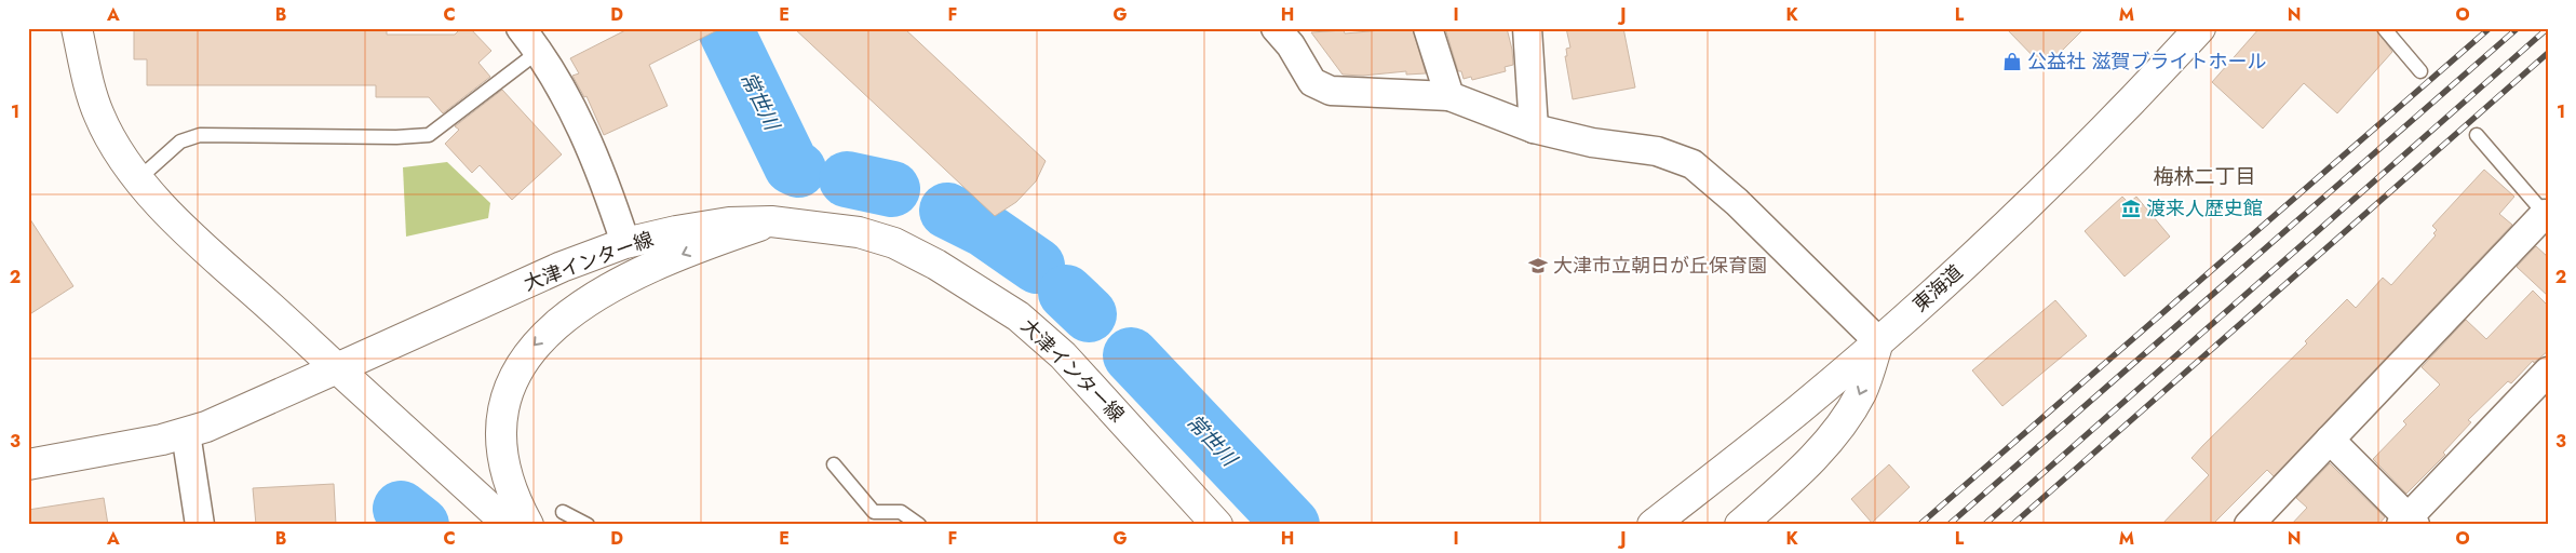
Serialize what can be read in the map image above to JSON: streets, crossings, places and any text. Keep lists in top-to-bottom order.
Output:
{
  "streets": {
    "main road": ["大津インター線", "東海道"]
  },
  "districts": ["梅林二丁目"],
  "water": ["常世川"],
  "places": {
    "shop": ["公益社 滋賀ブライトホール"],
    "museum": ["渡来人歴史館"],
    "school or university": ["大津市立朝日が丘保育園"]
  },
  "grid": {
    "columns": [
      "A",
      "B",
      "C",
      "D",
      "E",
      "F",
      "G",
      "H",
      "I",
      "J",
      "K",
      "L",
      "M",
      "N",
      "O"
    ],
    "rows": ["1", "2", "3"]
  }
}
